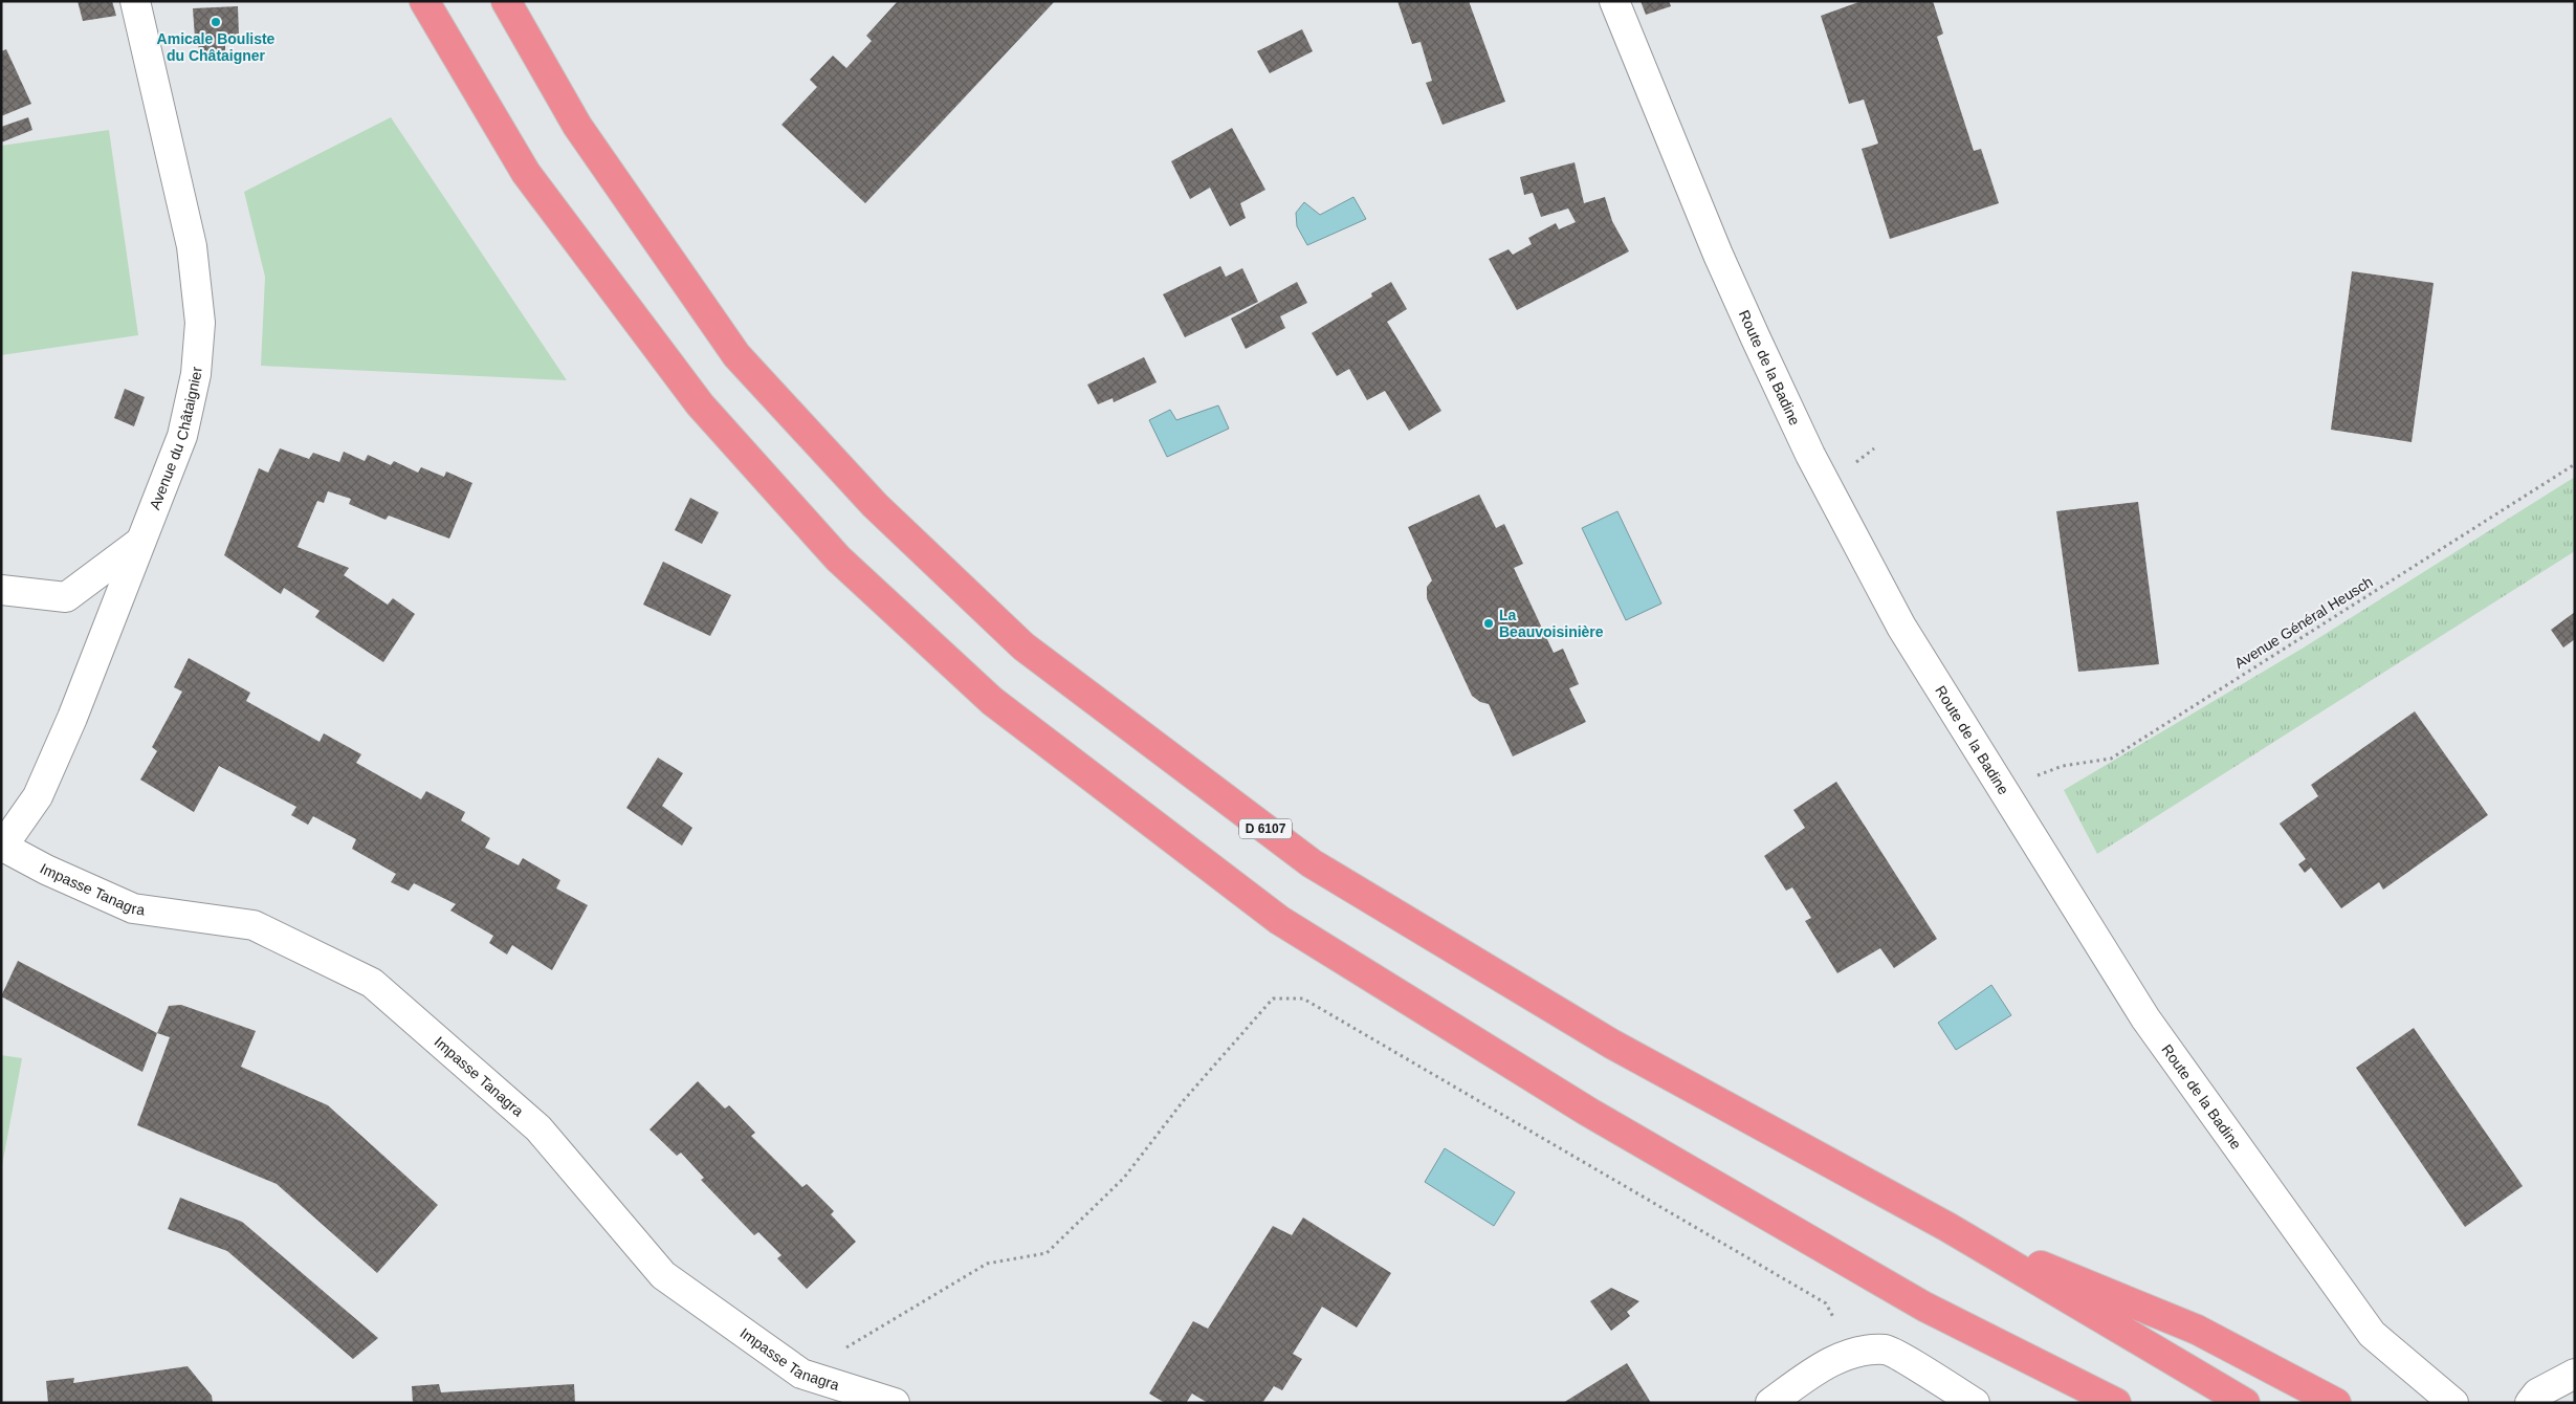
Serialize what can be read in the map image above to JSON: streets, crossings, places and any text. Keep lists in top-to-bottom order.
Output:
{
  "streets": {
    "highway": ["D 6107"],
    "street": ["Route de la Badine", "Avenue du Châtaignier", "Impasse Tanagra"],
    "path": ["Avenue Général Heusch"]
  },
  "crossings": [
    ["Avenue du Châtaignier", "Impasse Tanagra"]
  ],
  "places": ["Amicale Bouliste du Châtaigner", "La Beauvoisinière"]
}
